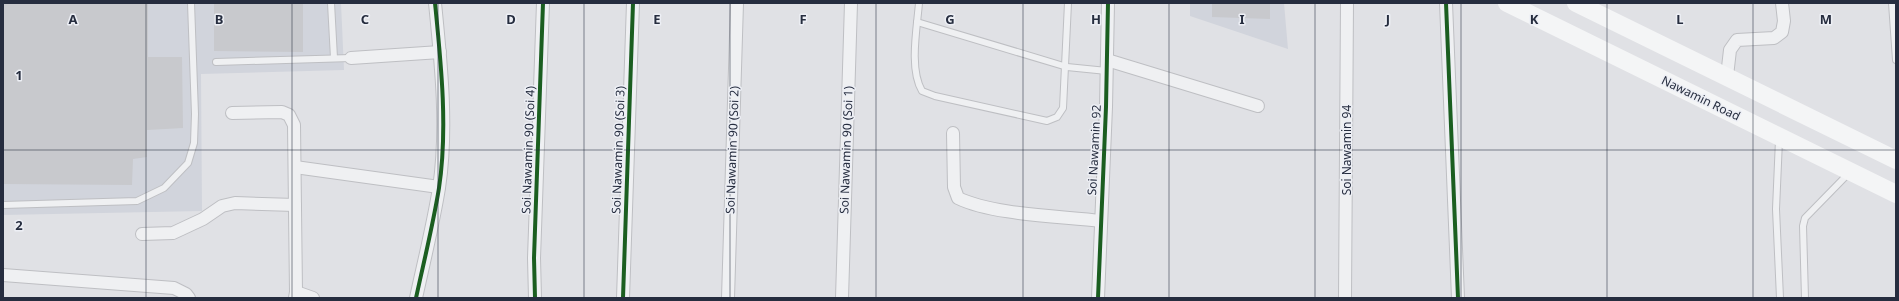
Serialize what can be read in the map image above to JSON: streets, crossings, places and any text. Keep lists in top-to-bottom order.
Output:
{
  "streets": {
    "main road": ["Nawamin Road"],
    "street": [
      "Soi Nawamin 90 (Soi 4)",
      "Soi Nawamin 90 (Soi 3)",
      "Soi Nawamin 90 (Soi 2)",
      "Soi Nawamin 90 (Soi 1)",
      "Soi Nawamin 92",
      "Soi Nawamin 94"
    ]
  },
  "grid": {
    "columns": [
      "A",
      "B",
      "C",
      "D",
      "E",
      "F",
      "G",
      "H",
      "I",
      "J",
      "K",
      "L",
      "M"
    ],
    "rows": ["1", "2"]
  }
}
